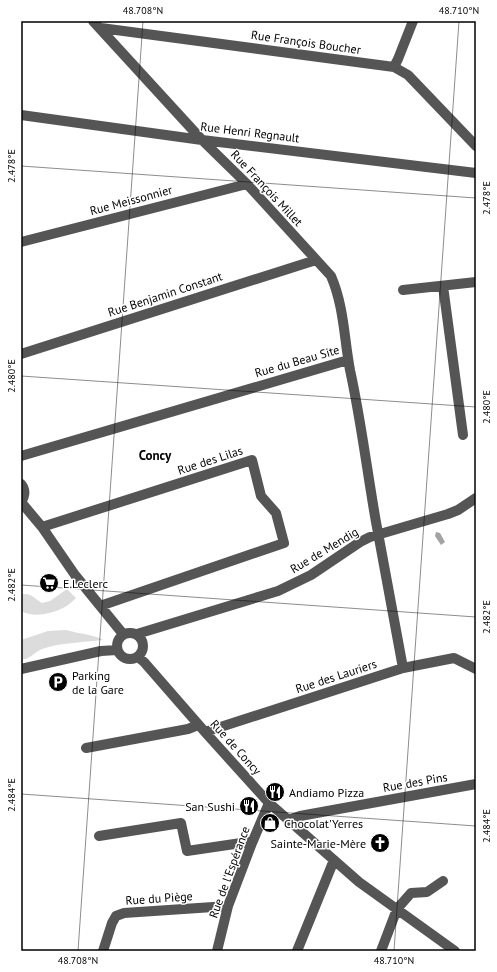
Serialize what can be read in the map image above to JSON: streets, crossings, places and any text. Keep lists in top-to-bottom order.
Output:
{
  "streets": {
    "street": [
      "Rue François Boucher",
      "Rue Henri Regnault",
      "Rue François Millet",
      "Rue Meissonnier",
      "Rue Benjamin Constant",
      "Rue du Beau Site",
      "Rue des Lilas",
      "Rue de Mendig",
      "Rue des Lauriers",
      "Rue de Concy",
      "Rue des Pins",
      "Rue de l'Espérance",
      "Rue du Piège"
    ]
  },
  "crossings": [
    ["Rue François Boucher", "Rue François Millet"],
    ["Rue Henri Regnault", "Rue François Millet"],
    ["Rue François Millet", "Rue Meissonnier"],
    ["Rue François Millet", "Rue Benjamin Constant"],
    ["Rue François Millet", "Rue du Beau Site"],
    ["Rue du Beau Site", "Rue de Mendig"],
    ["Rue du Beau Site", "Rue des Lauriers"],
    ["Rue de Mendig", "Rue de Concy"],
    ["Rue des Lauriers", "Rue de Concy"],
    ["Rue de Concy", "Rue des Pins"],
    ["Rue de Concy", "Rue de l'Espérance"],
    ["Rue de l'Espérance", "Rue du Piège"]
  ],
  "districts": ["Concy"],
  "places": {
    "supermarket": ["E.Leclerc"],
    "parking": ["Parking de la Gare"],
    "restaurant": ["Andiamo Pizza", "San Sushi"],
    "shop": ["Chocolat'Yerres"],
    "church": ["Sainte-Marie-Mère"]
  },
  "coordinates": [
    "48.708°N",
    "48.710°N",
    "2.478°E",
    "2.480°E",
    "2.482°E",
    "2.484°E"
  ]
}
